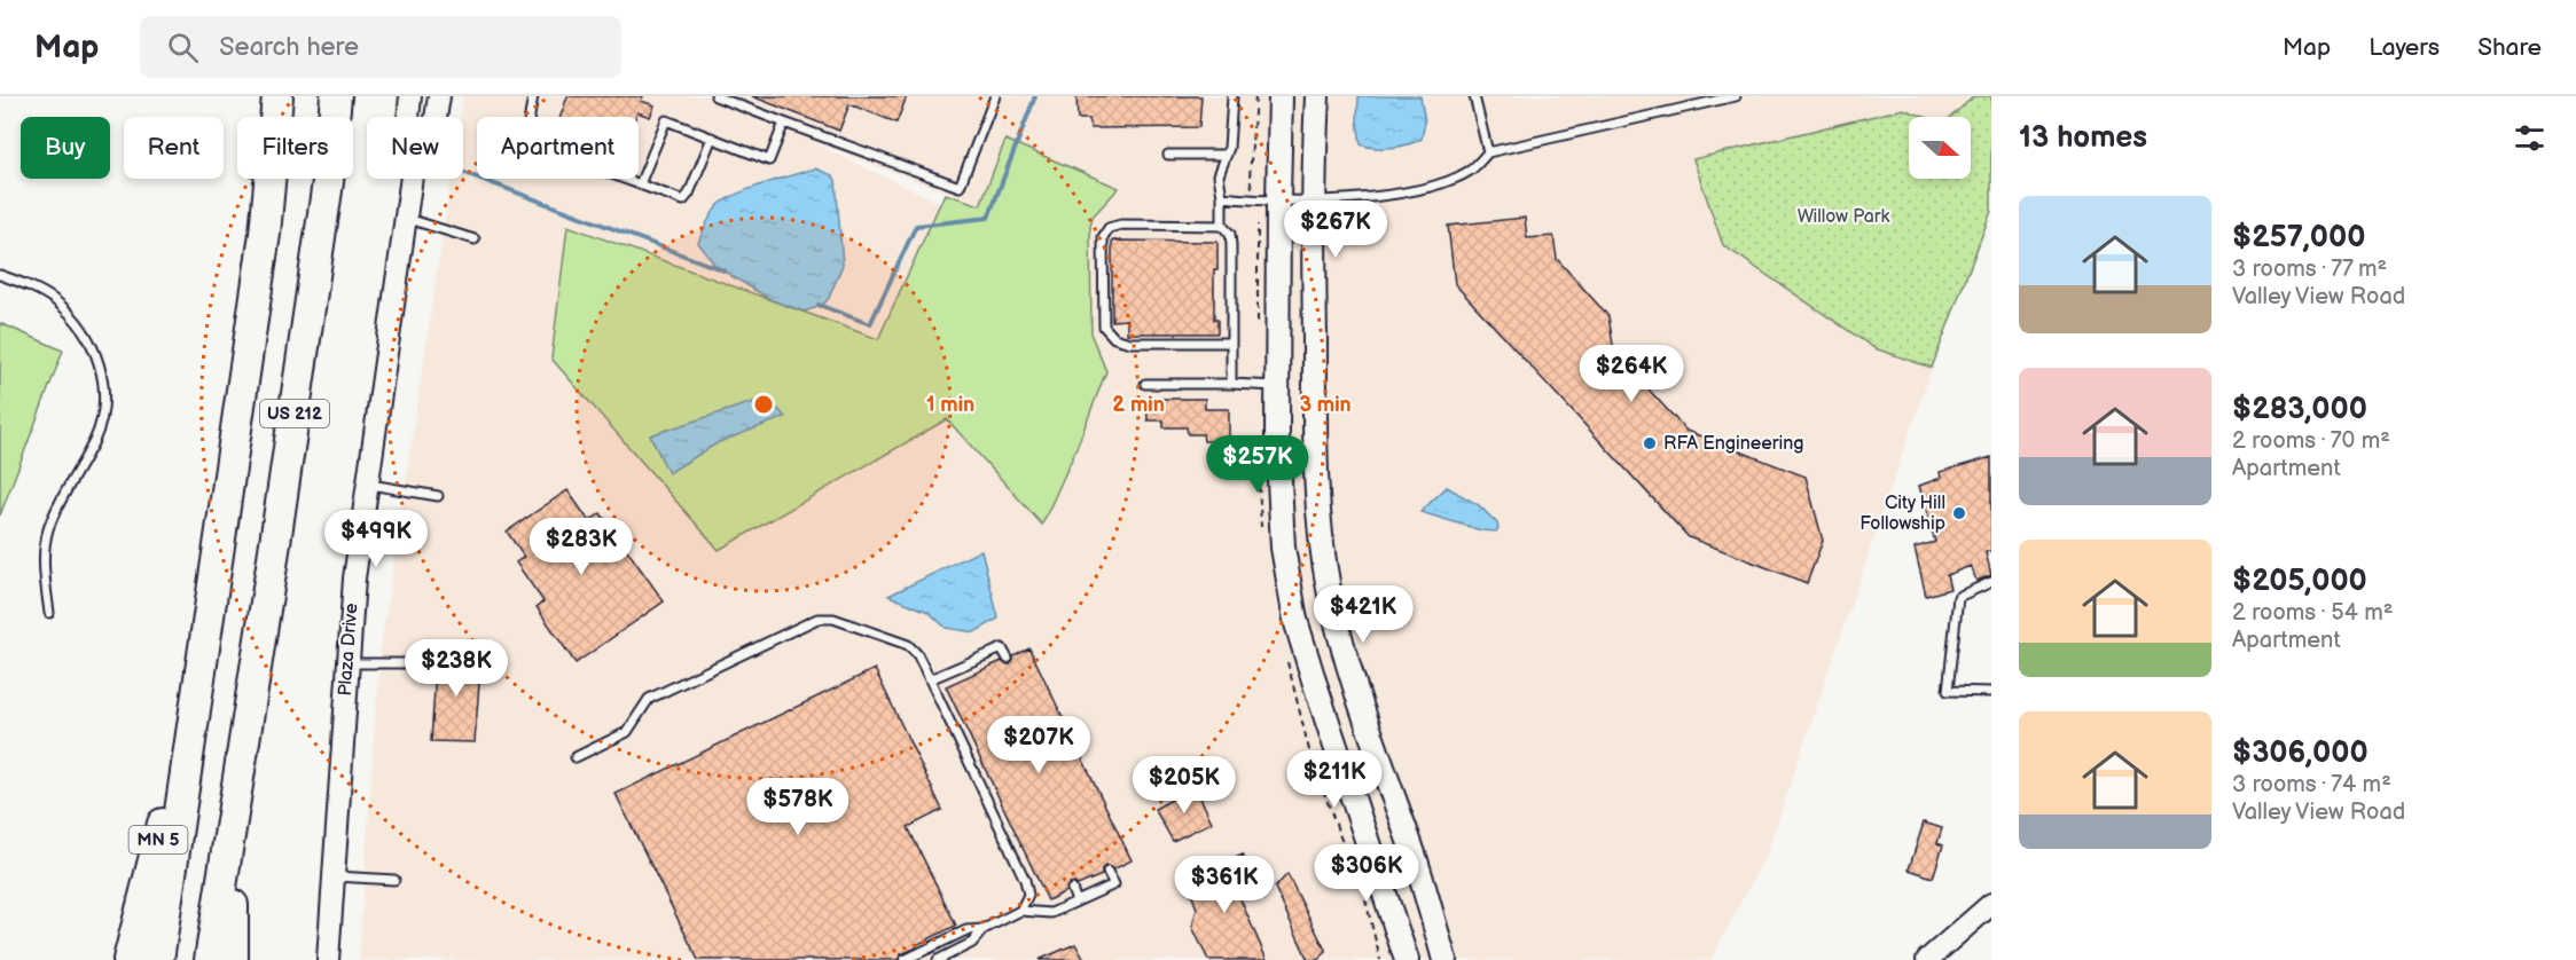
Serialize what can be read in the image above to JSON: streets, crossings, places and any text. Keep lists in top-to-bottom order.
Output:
{
  "streets": {
    "highway": ["US 212", "MN 5"],
    "street": ["Plaza Drive"]
  },
  "crossings": [
    ["US 212", "MN 5"]
  ],
  "parks": ["Willow Park"],
  "places": ["RFA Engineering", "City Hill Followship"],
  "north": "right",
  "page": {
    "header": "Map",
    "search": "Search here",
    "nav": ["Map", "Layers", "Share"],
    "heading": "13 homes",
    "chip": [
      "Buy",
      "Rent",
      "Filters",
      "New",
      "Apartment"
    ],
    "list": [
      {
        "name": "$257,000",
        "note": "3 rooms · 77 m² · Valley View Road"
      },
      {
        "name": "$283,000",
        "note": "2 rooms · 70 m² · Apartment"
      },
      {
        "name": "$205,000",
        "note": "2 rooms · 54 m² · Apartment"
      },
      {
        "name": "$306,000",
        "note": "3 rooms · 74 m² · Valley View Road"
      }
    ],
    "price": [
      "$267K",
      "$264K",
      "$257K",
      "$499K",
      "$283K",
      "$421K",
      "$238K",
      "$207K",
      "$211K",
      "$205K",
      "$578K",
      "$306K",
      "$361K"
    ]
  },
  "rings": ["1 min", "2 min", "3 min"]
}
